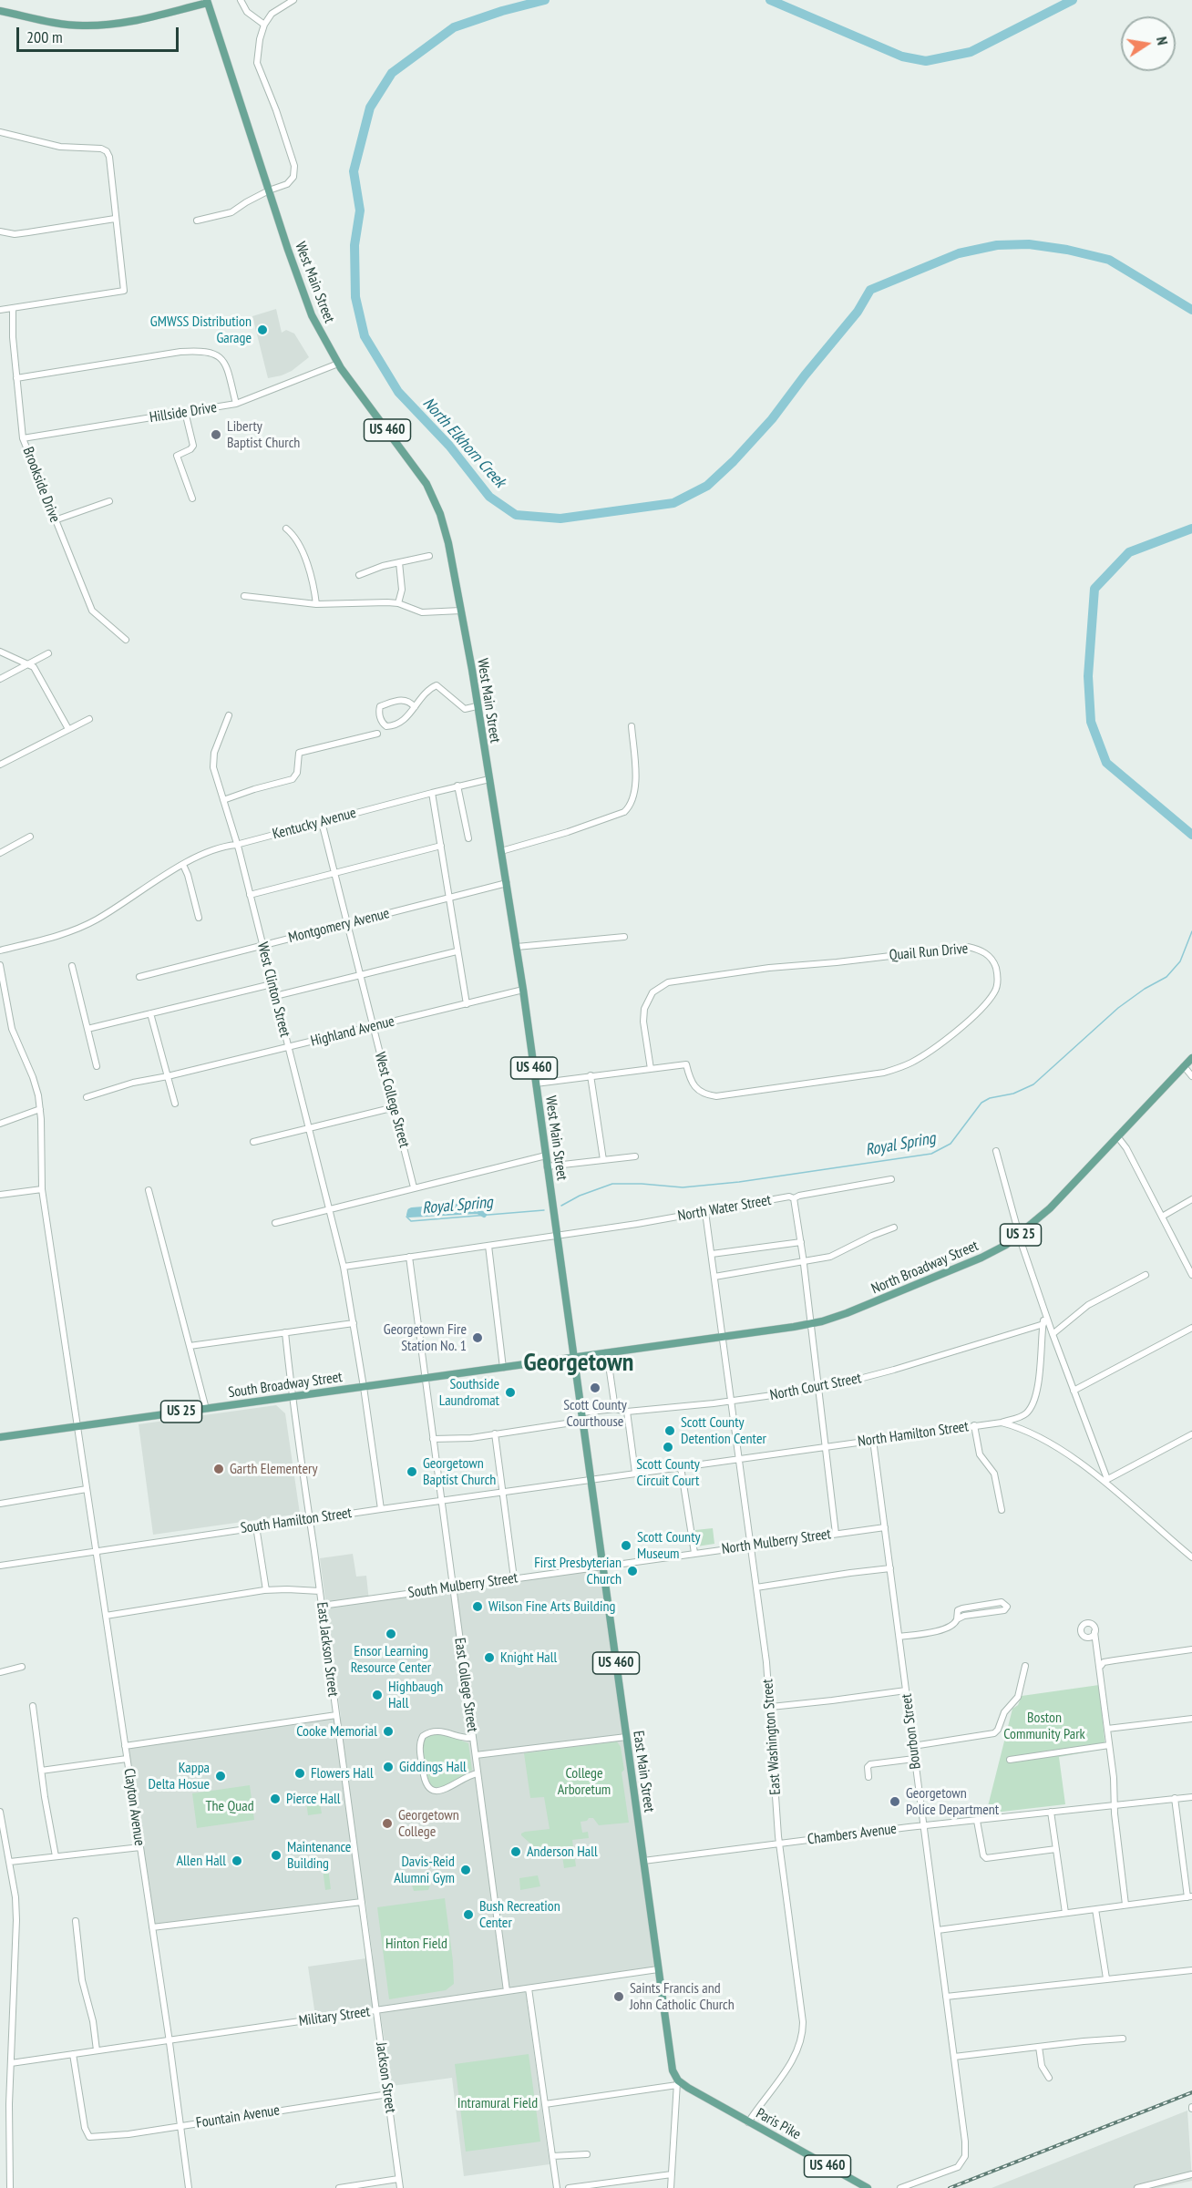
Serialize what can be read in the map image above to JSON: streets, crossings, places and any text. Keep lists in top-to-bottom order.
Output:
{
  "streets": {
    "main road": [
      "West Main Street",
      "US 460",
      "US 25",
      "North Broadway Street",
      "South Broadway Street",
      "East Main Street",
      "Paris Pike"
    ],
    "street": [
      "Hillside Drive",
      "Brookside Drive",
      "Kentucky Avenue",
      "Montgomery Avenue",
      "Quail Run Drive",
      "West Clinton Street",
      "Highland Avenue",
      "West College Street",
      "North Water Street",
      "North Court Street",
      "North Hamilton Street",
      "South Hamilton Street",
      "North Mulberry Street",
      "South Mulberry Street",
      "East Jackson Street",
      "East College Street",
      "Bourbon Street",
      "East Washington Street",
      "Clayton Avenue",
      "Chambers Avenue",
      "Military Street",
      "Jackson Street",
      "Fountain Avenue"
    ]
  },
  "crossings": [
    ["West Main Street", "Hillside Drive"],
    ["West Main Street", "Kentucky Avenue"],
    ["West Main Street", "Montgomery Avenue"],
    ["West Main Street", "Highland Avenue"],
    ["West Main Street", "North Water Street"],
    ["West Main Street", "US 25"],
    ["West Main Street", "South Broadway Street"],
    ["West Main Street", "East Main Street"],
    ["Hillside Drive", "Brookside Drive"],
    ["Kentucky Avenue", "West Clinton Street"],
    ["Kentucky Avenue", "West College Street"],
    ["Montgomery Avenue", "West Clinton Street"],
    ["Montgomery Avenue", "West College Street"],
    ["West Clinton Street", "Highland Avenue"],
    ["West Clinton Street", "North Water Street"],
    ["West Clinton Street", "South Broadway Street"],
    ["West Clinton Street", "South Hamilton Street"],
    ["Highland Avenue", "West College Street"],
    ["North Water Street", "East Washington Street"],
    ["US 25", "North Broadway Street"],
    ["US 25", "South Broadway Street"],
    ["US 25", "East Washington Street"],
    ["US 25", "East Main Street"],
    ["North Broadway Street", "East Washington Street"],
    ["South Broadway Street", "East Jackson Street"],
    ["South Broadway Street", "East College Street"],
    ["South Broadway Street", "East Main Street"],
    ["South Broadway Street", "Clayton Avenue"],
    ["North Court Street", "East College Street"],
    ["North Court Street", "East Washington Street"],
    ["North Court Street", "East Main Street"],
    ["North Hamilton Street", "South Hamilton Street"],
    ["North Hamilton Street", "Bourbon Street"],
    ["North Hamilton Street", "East Washington Street"],
    ["North Hamilton Street", "East Main Street"],
    ["South Hamilton Street", "East Jackson Street"],
    ["South Hamilton Street", "East College Street"],
    ["South Hamilton Street", "East Main Street"],
    ["South Hamilton Street", "Clayton Avenue"],
    ["North Mulberry Street", "South Mulberry Street"],
    ["North Mulberry Street", "Bourbon Street"],
    ["North Mulberry Street", "East Washington Street"],
    ["North Mulberry Street", "East Main Street"],
    ["South Mulberry Street", "East Jackson Street"],
    ["South Mulberry Street", "East College Street"],
    ["South Mulberry Street", "East Main Street"],
    ["East Jackson Street", "Jackson Street"],
    ["East College Street", "Military Street"],
    ["Bourbon Street", "Chambers Avenue"],
    ["East Washington Street", "Chambers Avenue"],
    ["East Washington Street", "Paris Pike"],
    ["East Main Street", "Chambers Avenue"],
    ["East Main Street", "Military Street"],
    ["East Main Street", "Paris Pike"],
    ["Clayton Avenue", "Military Street"],
    ["Clayton Avenue", "Fountain Avenue"],
    ["Military Street", "Jackson Street"],
    ["Military Street", "Fountain Avenue"],
    ["Jackson Street", "Fountain Avenue"]
  ],
  "districts": ["Georgetown"],
  "water": ["North Elkhorn Creek", "Royal Spring"],
  "parks": [
    "Boston Community Park",
    "College Arboretum",
    "The Quad",
    "Hinton Field",
    "Intramural Field"
  ],
  "places": [
    "GMWSS Distribution Garage",
    "Liberty Baptist Church",
    "Georgetown Fire Station No. 1",
    "Scott County Courthouse",
    "Southside Laundromat",
    "Scott County Detention Center",
    "Scott County Circuit Court",
    "Garth Elementery",
    "Georgetown Baptist Church",
    "Scott County Museum",
    "First Presbyterian Church",
    "Wilson Fine Arts Building",
    "Ensor Learning Resource Center",
    "Knight Hall",
    "Highbaugh Hall",
    "Cooke Memorial",
    "Giddings Hall",
    "Flowers Hall",
    "Kappa Delta Hosue",
    "Pierce Hall",
    "Georgetown Police Department",
    "Georgetown College",
    "Anderson Hall",
    "Maintenance Building",
    "Allen Hall",
    "Davis-Reid Alumni Gym",
    "Bush Recreation Center",
    "Saints Francis and John Catholic Church"
  ],
  "scale_bar": "200 m",
  "north": "right"
}
